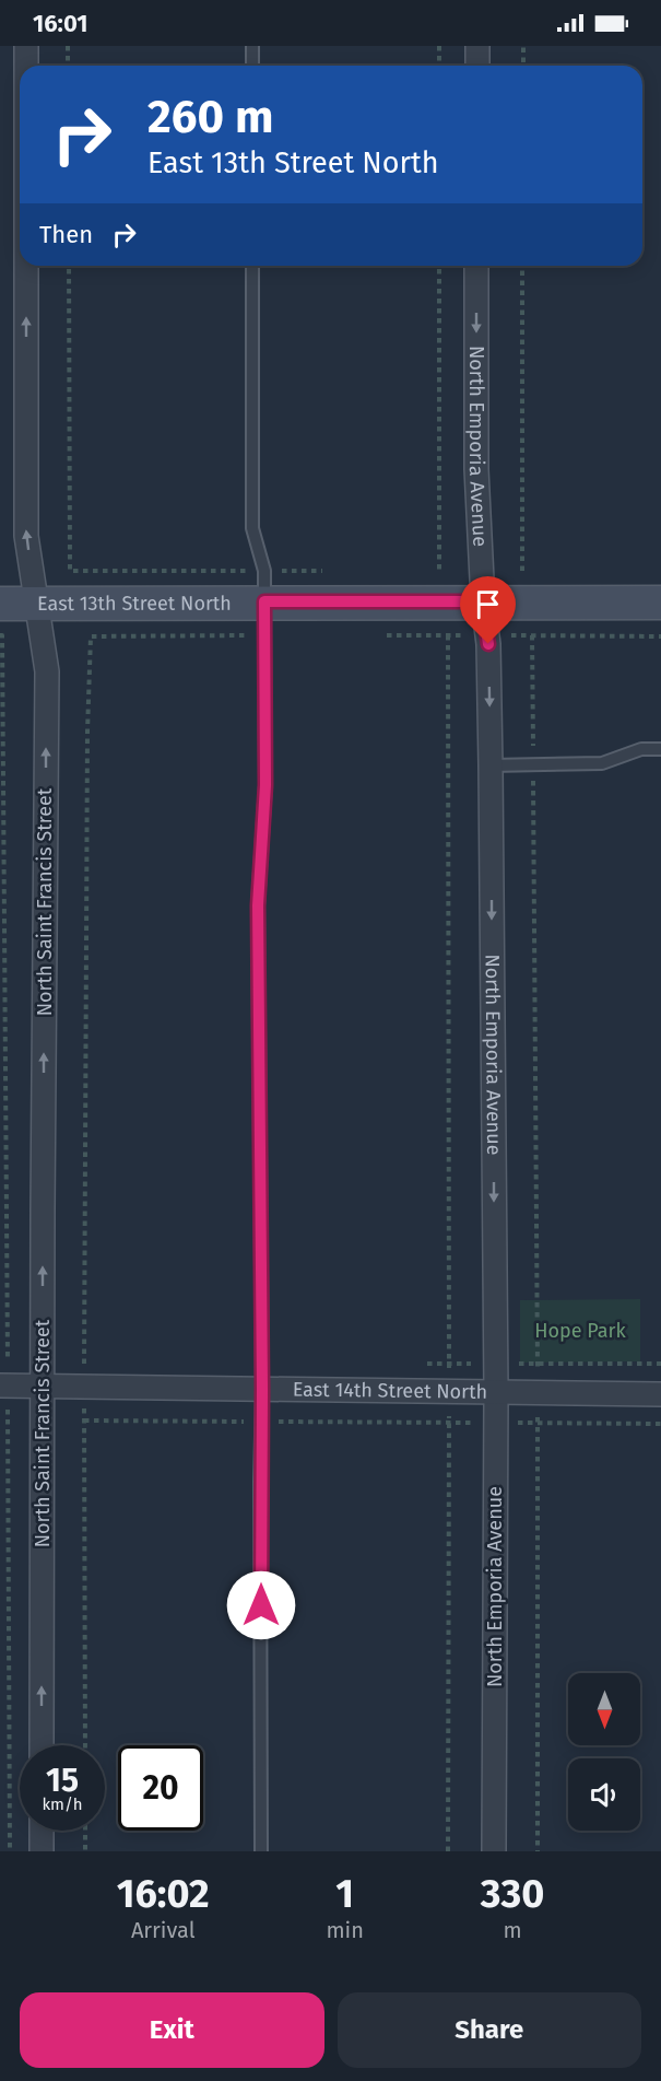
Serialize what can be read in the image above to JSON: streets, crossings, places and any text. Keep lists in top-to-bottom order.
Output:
{
  "streets": {
    "main road": ["East 13th Street North"],
    "street": ["North Emporia Avenue", "North Saint Francis Street", "East 14th Street North"]
  },
  "crossings": [
    ["North Emporia Avenue", "East 13th Street North"],
    ["North Emporia Avenue", "East 14th Street North"],
    ["East 13th Street North", "North Saint Francis Street"],
    ["North Saint Francis Street", "East 14th Street North"]
  ],
  "one_way": ["North Emporia Avenue", "North Saint Francis Street"],
  "parks": ["Hope Park"],
  "north": "bottom",
  "page": {
    "status": "16:01",
    "turn": ["260 m", "East 13th Street North"],
    "then": "Then",
    "speed": "15 km/h",
    "limit": "20",
    "eta": [
      "16:02",
      "Arrival",
      "1",
      "min",
      "330",
      "m"
    ],
    "buttons": ["Exit", "Share"]
  }
}
